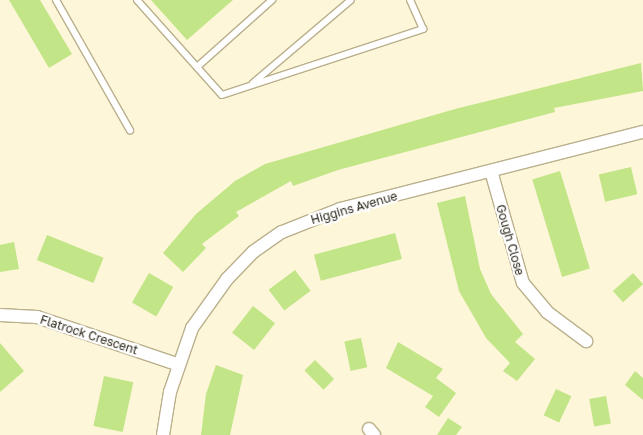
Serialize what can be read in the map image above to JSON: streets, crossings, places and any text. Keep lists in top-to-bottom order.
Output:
{
  "streets": {
    "street": ["Higgins Avenue", "Gough Close", "Flatrock Crescent"]
  },
  "crossings": [
    ["Higgins Avenue", "Gough Close"],
    ["Higgins Avenue", "Flatrock Crescent"]
  ]
}
